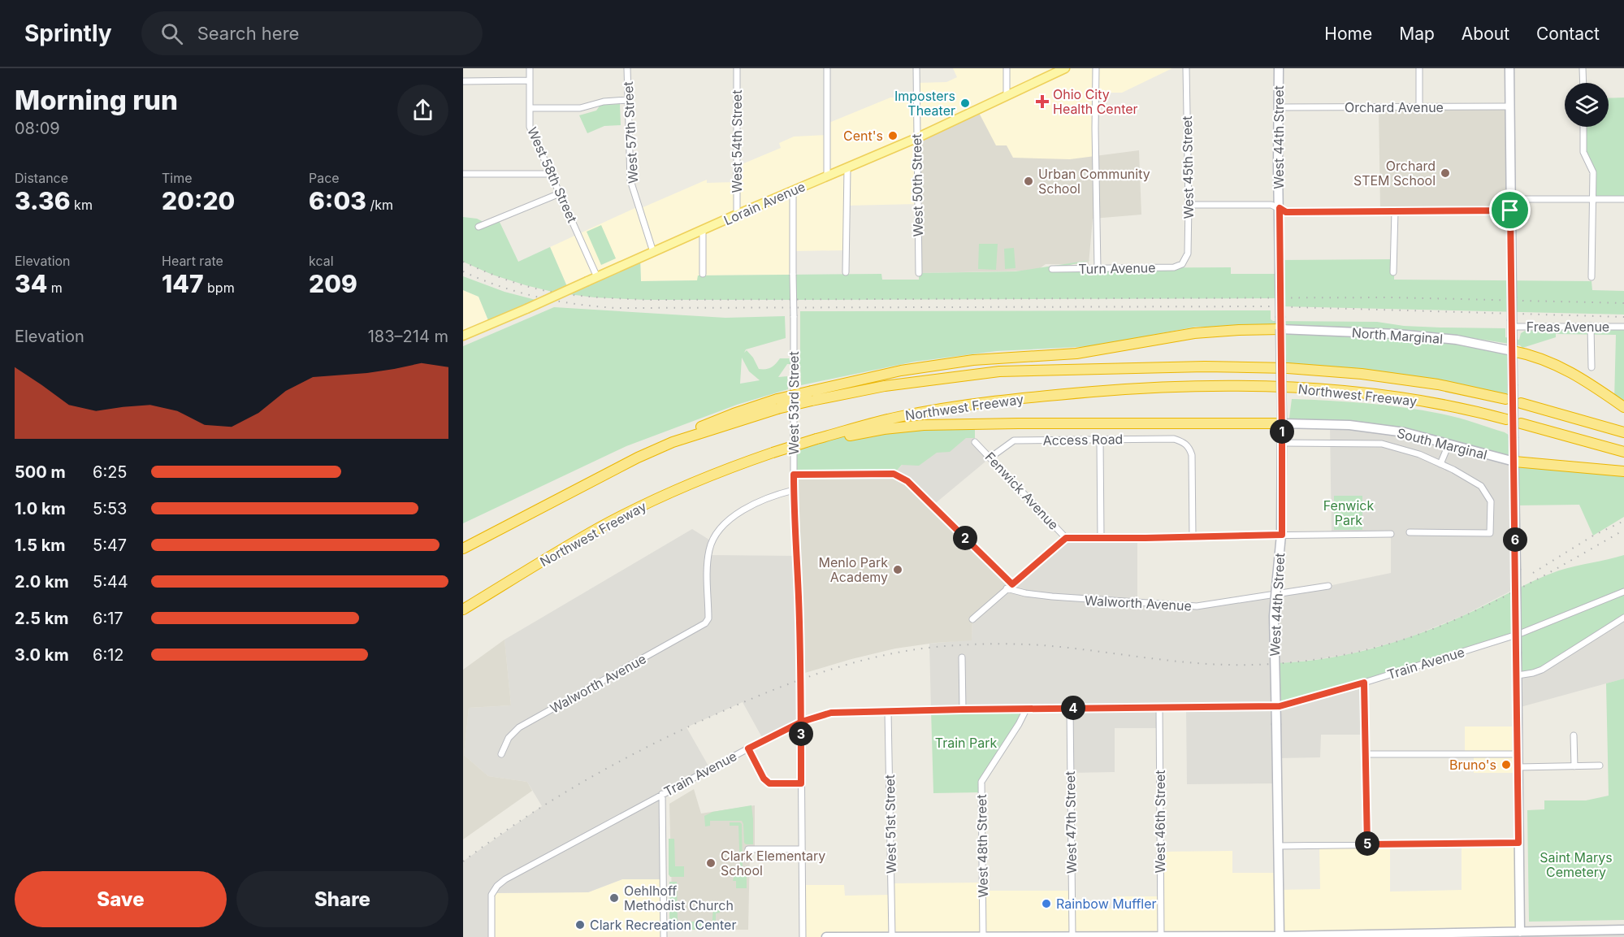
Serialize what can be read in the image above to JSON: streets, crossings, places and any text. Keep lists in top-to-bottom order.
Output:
{
  "streets": {
    "highway": ["Northwest Freeway"],
    "main road": ["Lorain Avenue"],
    "street": [
      "Orchard Avenue",
      "West 57th Street",
      "West 44th Street",
      "West 54th Street",
      "West 45th Street",
      "West 58th Street",
      "West 50th Street",
      "Turn Avenue",
      "Freas Avenue",
      "North Marginal",
      "West 53rd Street",
      "Access Road",
      "South Marginal",
      "Fenwick Avenue",
      "Walworth Avenue",
      "Train Avenue",
      "West 46th Street",
      "West 47th Street",
      "West 51st Street",
      "West 48th Street"
    ]
  },
  "crossings": [
    ["Orchard Avenue", "West 44th Street"],
    ["West 57th Street", "Lorain Avenue"],
    ["West 44th Street", "North Marginal"],
    ["West 44th Street", "South Marginal"],
    ["West 44th Street", "Fenwick Avenue"],
    ["West 54th Street", "Lorain Avenue"],
    ["West 45th Street", "Turn Avenue"],
    ["West 58th Street", "Lorain Avenue"],
    ["West 50th Street", "Lorain Avenue"],
    ["Lorain Avenue", "West 53rd Street"],
    ["West 53rd Street", "Walworth Avenue"],
    ["Access Road", "Fenwick Avenue"],
    ["Train Avenue", "West 46th Street"],
    ["Train Avenue", "West 47th Street"],
    ["Train Avenue", "West 51st Street"],
    ["Train Avenue", "West 48th Street"]
  ],
  "parks": ["Fenwick Park", "Train Park", "Saint Marys Cemetery"],
  "places": {
    "health": ["Ohio City Health Center"],
    "other": [
      "Imposters Theater",
      "Cent's",
      "Orchard STEM School",
      "Urban Community School",
      "Menlo Park Academy",
      "Bruno's",
      "Clark Elementary School",
      "Oehlhoff Methodist Church",
      "Rainbow Muffler",
      "Clark Recreation Center"
    ]
  },
  "page": {
    "header": "Sprintly",
    "search": "Search here",
    "nav": [
      "Home",
      "Map",
      "About",
      "Contact"
    ],
    "heading": ["Morning run", "08:09"],
    "stats": [
      ["Distance", "3.36 km"],
      ["Time", "20:20"],
      ["Pace", "6:03 /km"],
      ["Elevation", "34 m"],
      ["Heart rate", "147 bpm"],
      ["kcal", "209"]
    ],
    "chart": ["Elevation", "183–214 m"],
    "pins": [
      "1",
      "2",
      "6",
      "4",
      "3",
      "5"
    ],
    "list": [
      {
        "name": "500 m",
        "note": "6:25"
      },
      {
        "name": "1.0 km",
        "note": "5:53"
      },
      {
        "name": "1.5 km",
        "note": "5:47"
      },
      {
        "name": "2.0 km",
        "note": "5:44"
      },
      {
        "name": "2.5 km",
        "note": "6:17"
      },
      {
        "name": "3.0 km",
        "note": "6:12"
      }
    ],
    "buttons": ["Save", "Share"]
  }
}
